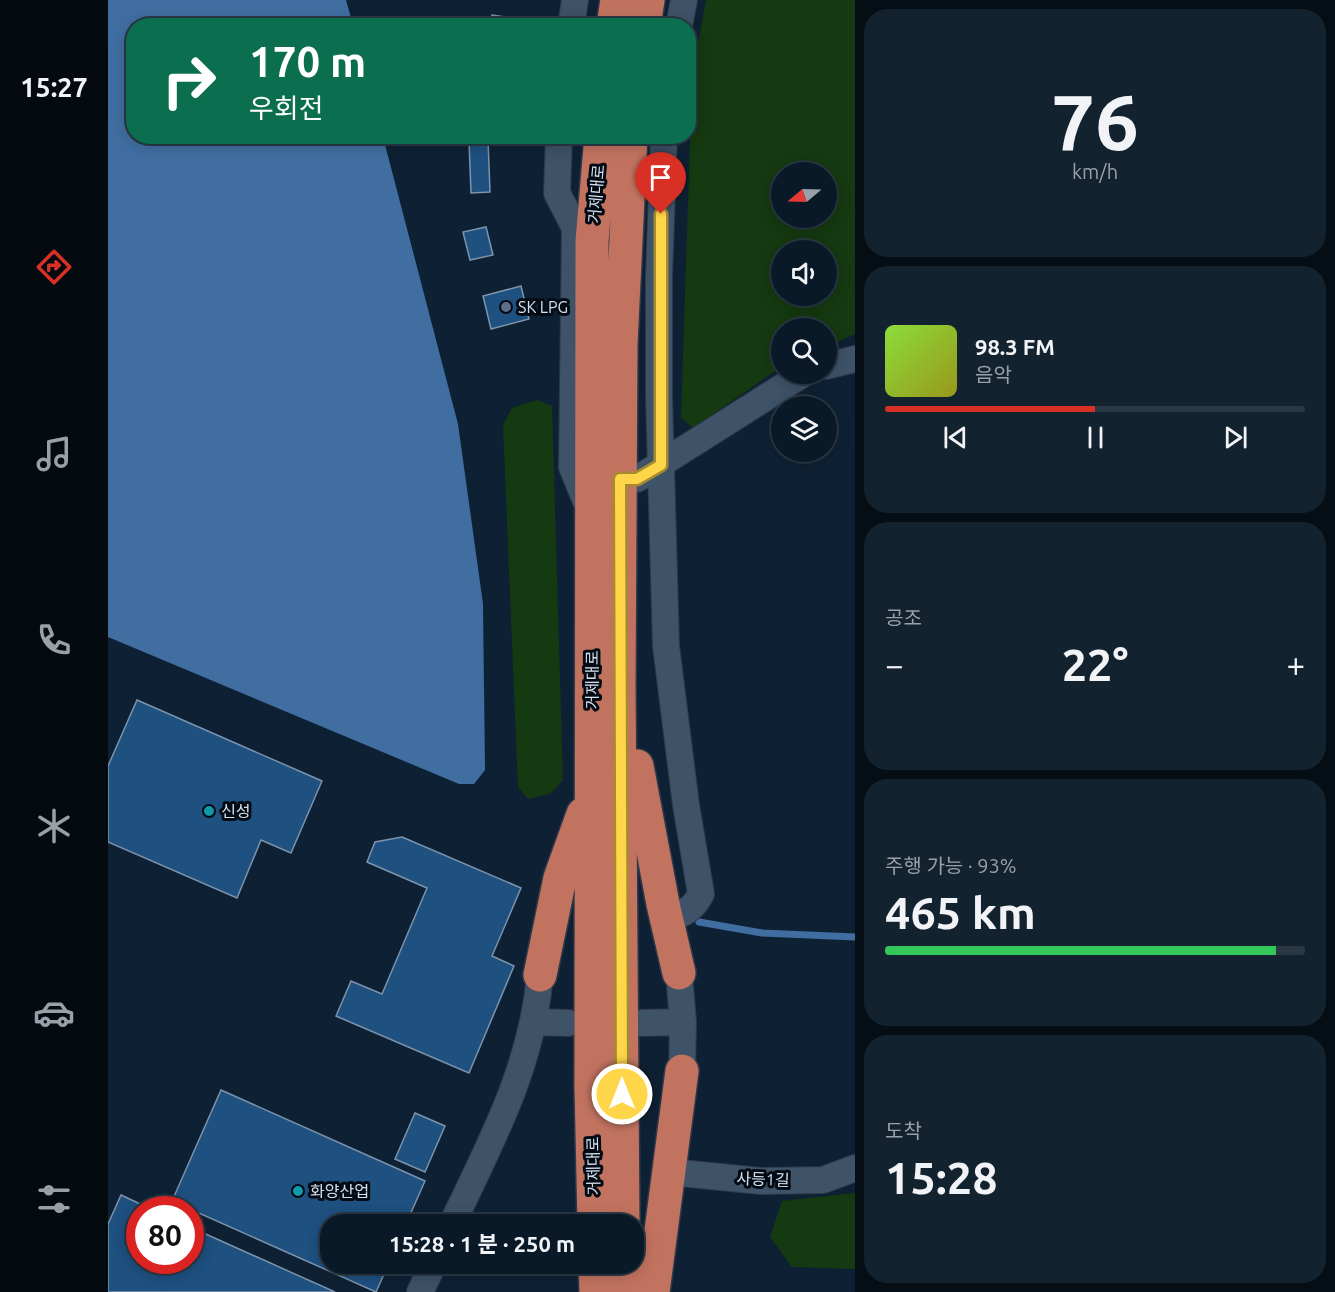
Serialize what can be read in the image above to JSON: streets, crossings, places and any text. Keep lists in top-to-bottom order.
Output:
{
  "streets": {
    "highway": ["거제대로"],
    "street": ["사등1길"]
  },
  "places": ["SK LPG", "신성", "화양산업"],
  "north": "left",
  "page": {
    "tabs": "15:27",
    "tile": [
      ["76", "km/h"],
      "공조",
      ["주행 가능 · 93%", "465 km"],
      ["도착", "15:28"]
    ],
    "turn": ["170 m", "우회전"],
    "song": ["98.3 FM", "음악"],
    "heat": ["−", "22°", "+"],
    "limit": "80",
    "trip": "15:28 · 1 분 · 250 m"
  }
}
